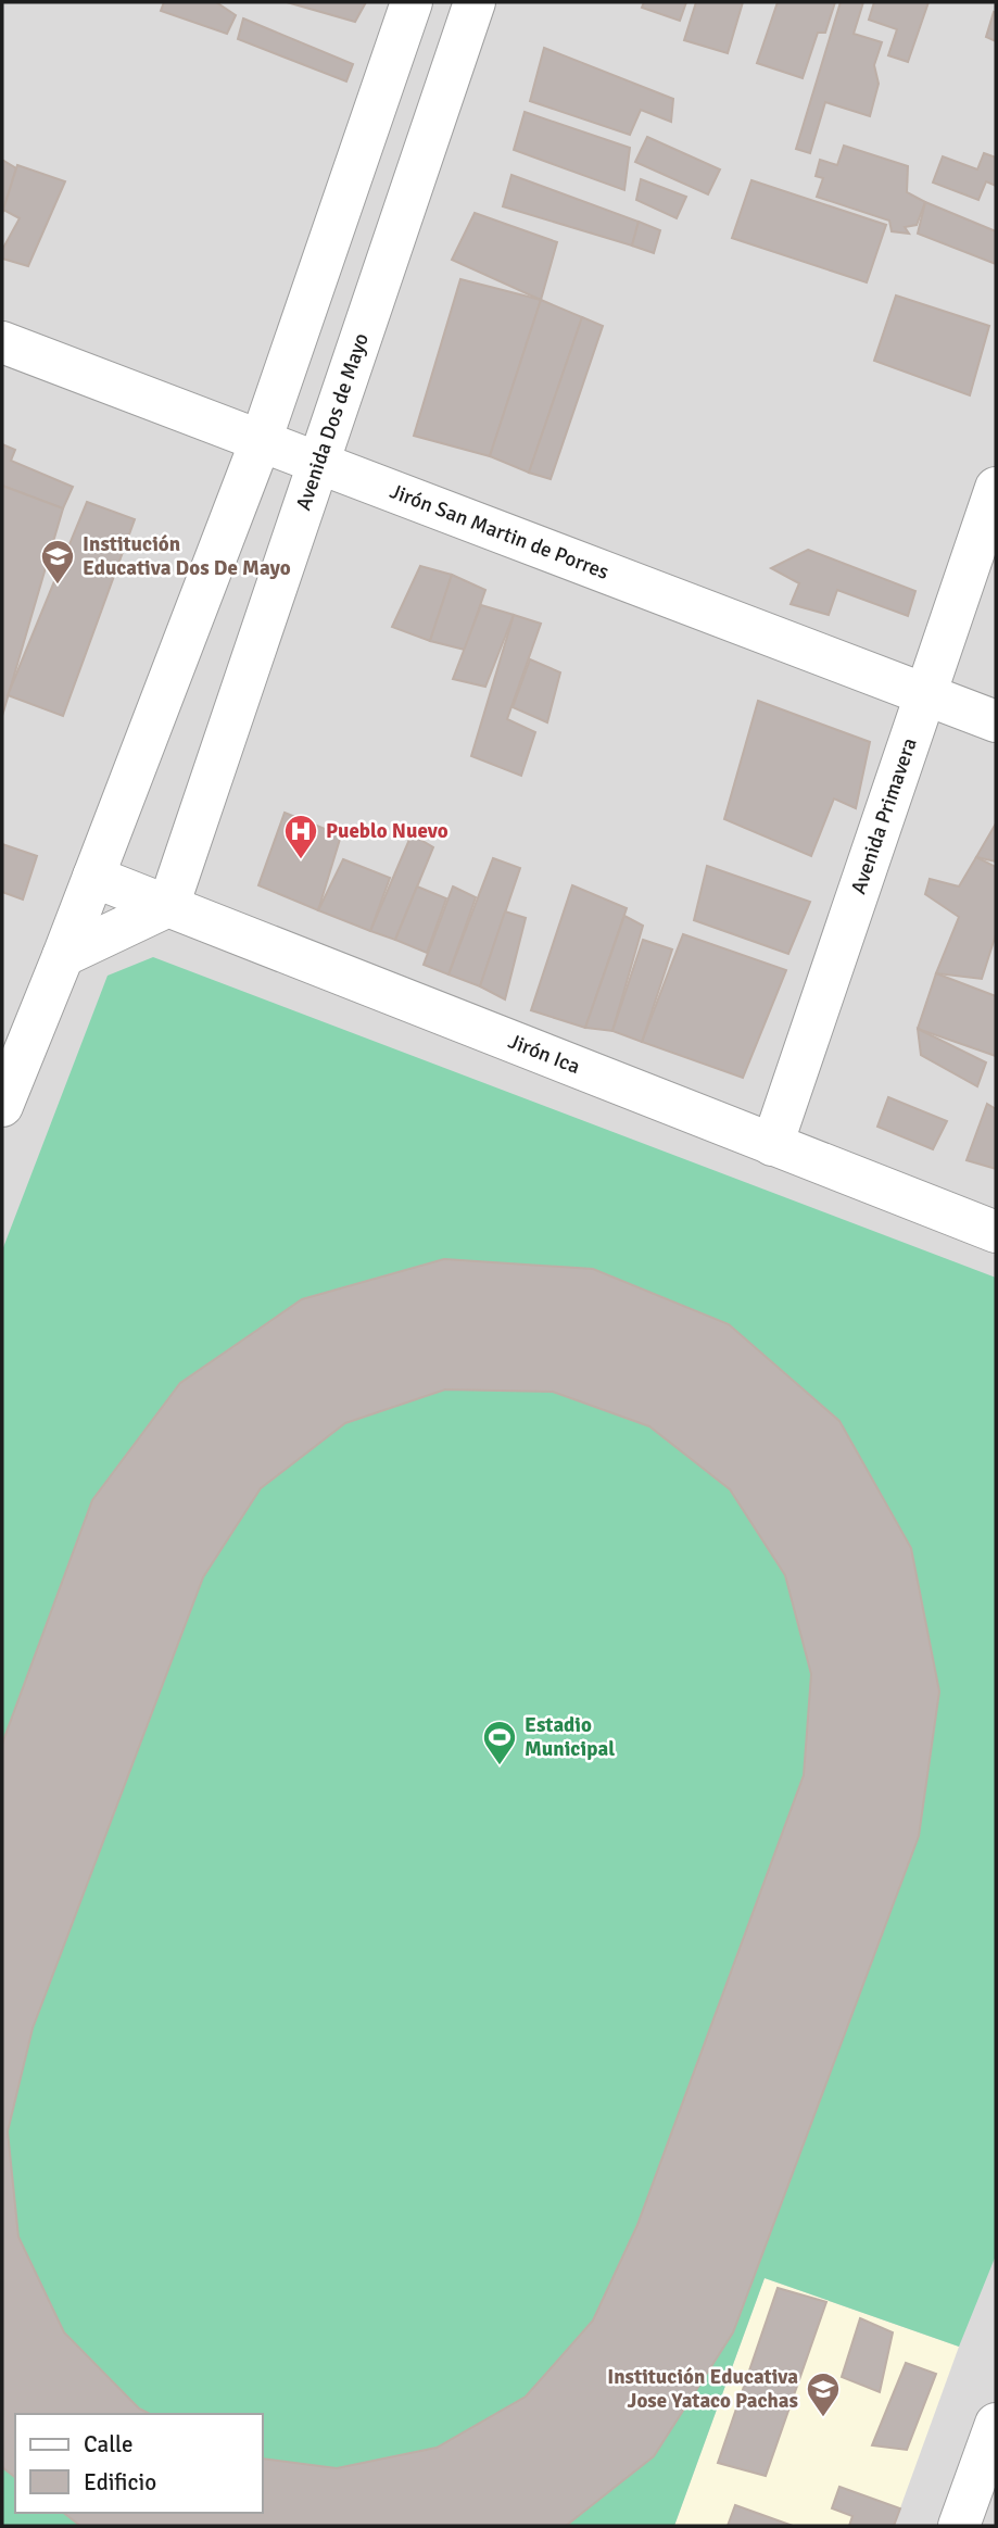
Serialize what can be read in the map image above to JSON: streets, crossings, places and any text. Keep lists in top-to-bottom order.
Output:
{
  "streets": {
    "street": [
      "Avenida Dos de Mayo",
      "Jirón San Martin de Porres",
      "Avenida Primavera",
      "Jirón Ica"
    ]
  },
  "crossings": [
    ["Avenida Dos de Mayo", "Jirón San Martin de Porres"],
    ["Avenida Dos de Mayo", "Jirón Ica"],
    ["Jirón San Martin de Porres", "Avenida Primavera"],
    ["Avenida Primavera", "Jirón Ica"]
  ],
  "places": {
    "school or university": ["Institución Educativa Dos De Mayo", "Institución Educativa Jose Yataco Pachas"],
    "hospital": ["Pueblo Nuevo"],
    "sports": ["Estadio Municipal"]
  },
  "legend": ["Calle", "Edificio"]
}
